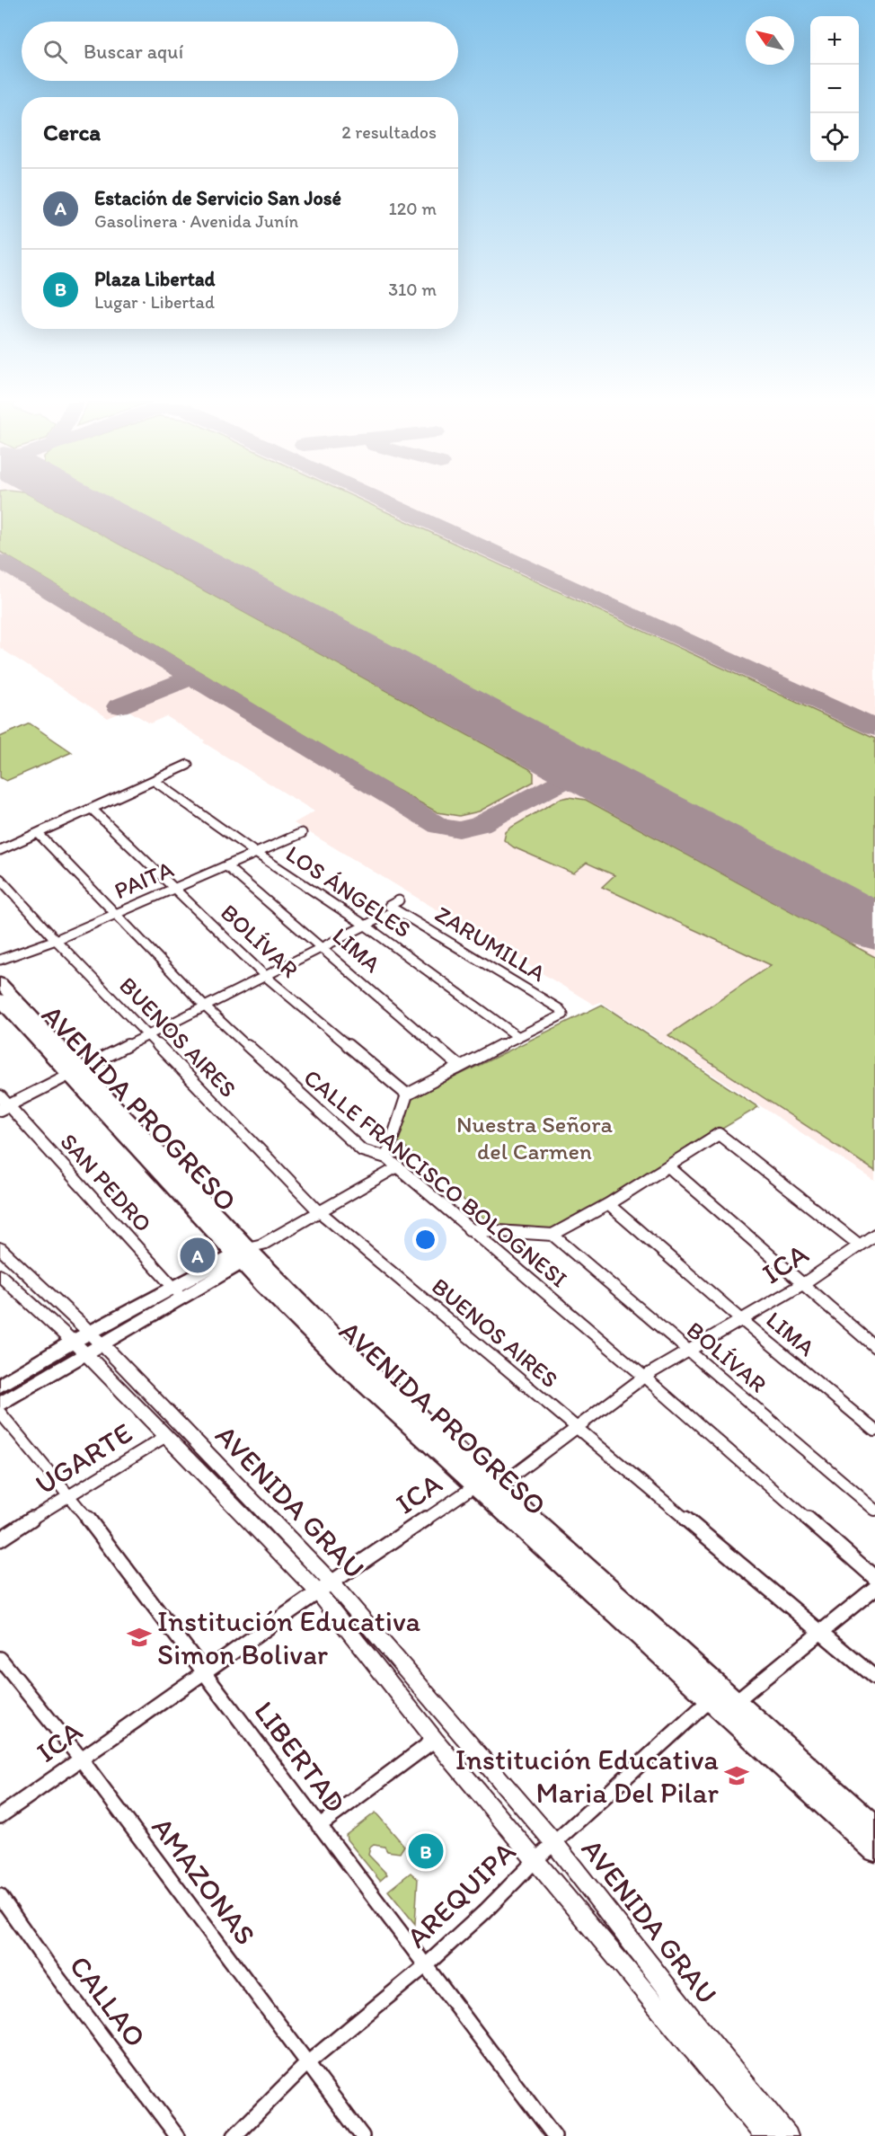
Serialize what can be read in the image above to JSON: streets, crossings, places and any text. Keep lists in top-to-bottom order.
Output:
{
  "streets": {
    "main road": ["AVENIDA PROGRESO"],
    "street": [
      "PAITA",
      "LOS ÁNGELES",
      "BOLÍVAR",
      "ZARUMILLA",
      "LIMA",
      "BUENOS AIRES",
      "CALLE FRANCISCO BOLOGNESI",
      "SAN PEDRO",
      "ICA",
      "UGARTE",
      "AVENIDA GRAU",
      "LIBERTAD",
      "AMAZONAS",
      "AREQUIPA",
      "CALLAO"
    ]
  },
  "crossings": [
    ["PAITA", "LOS ÁNGELES"],
    ["PAITA", "BOLÍVAR"],
    ["PAITA", "LIMA"],
    ["PAITA", "BUENOS AIRES"],
    ["PAITA", "CALLE FRANCISCO BOLOGNESI"],
    ["LOS ÁNGELES", "ZARUMILLA"],
    ["BOLÍVAR", "ICA"],
    ["LIMA", "ICA"],
    ["BUENOS AIRES", "ICA"],
    ["BUENOS AIRES", "AREQUIPA"],
    ["AVENIDA PROGRESO", "ICA"],
    ["AVENIDA PROGRESO", "AREQUIPA"],
    ["CALLE FRANCISCO BOLOGNESI", "ICA"],
    ["ICA", "AVENIDA GRAU"],
    ["ICA", "LIBERTAD"],
    ["ICA", "AMAZONAS"],
    ["UGARTE", "AVENIDA GRAU"],
    ["UGARTE", "LIBERTAD"],
    ["AVENIDA GRAU", "AREQUIPA"],
    ["LIBERTAD", "AREQUIPA"],
    ["AMAZONAS", "AREQUIPA"]
  ],
  "parks": ["Nuestra Señora del Carmen"],
  "places": {
    "school or university": ["Institución Educativa Simon Bolivar", "Institución Educativa Maria Del Pilar"]
  },
  "north": "top left",
  "page": {
    "map_buttons": ["+", "−"],
    "search": "Buscar aquí",
    "heading": ["Cerca", "2 resultados"],
    "list": [
      {
        "mark": "A",
        "name": "Estación de Servicio San José",
        "note": "Gasolinera · Avenida Junín",
        "value": "120 m"
      },
      {
        "mark": "B",
        "name": "Plaza Libertad",
        "note": "Lugar · Libertad",
        "value": "310 m"
      }
    ],
    "pins": ["A", "B"]
  }
}
